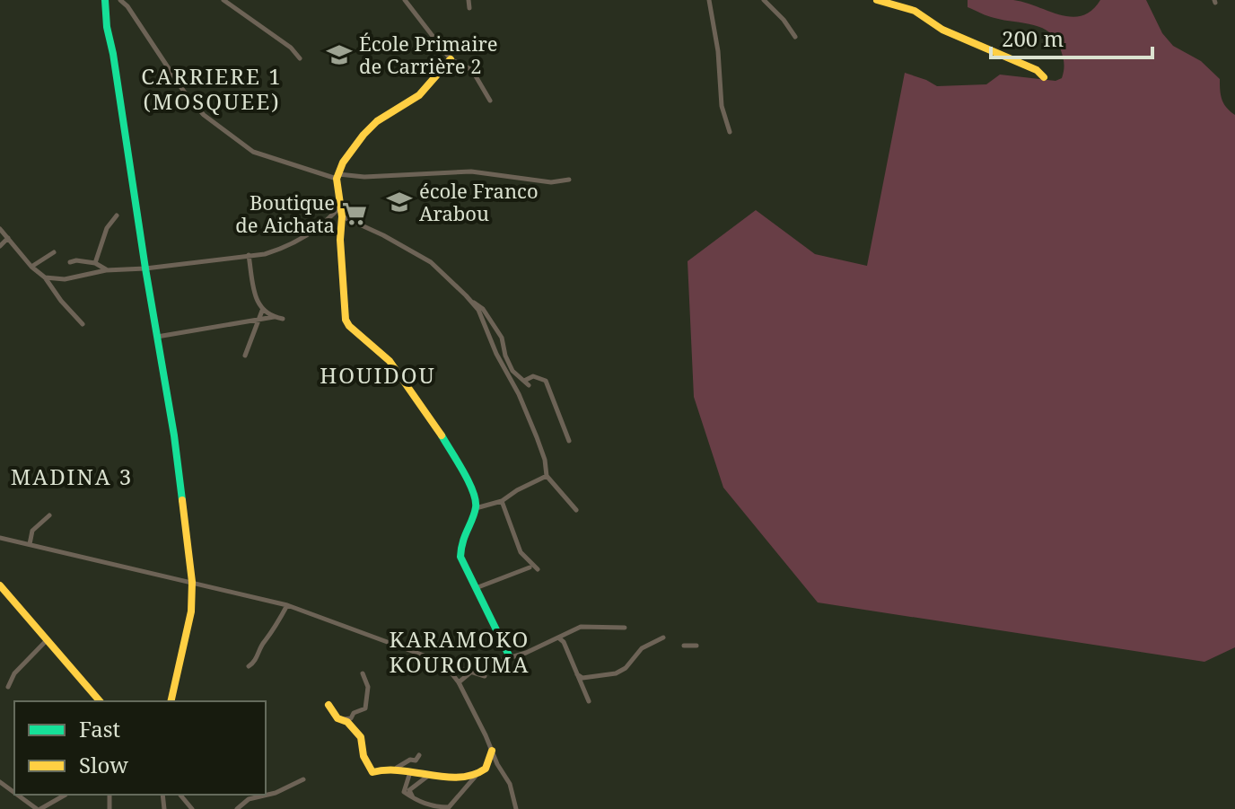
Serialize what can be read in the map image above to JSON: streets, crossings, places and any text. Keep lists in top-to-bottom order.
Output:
{
  "districts": [
    "CARRIERE 1 (MOSQUEE)",
    "HOUIDOU",
    "MADINA 3",
    "KARAMOKO KOUROUMA"
  ],
  "places": {
    "school or university": ["École Primaire de Carrière 2", "école Franco Arabou"],
    "supermarket": ["Boutique de Aichata"]
  },
  "legend": ["Fast", "Slow"],
  "scale_bar": "200 m"
}
